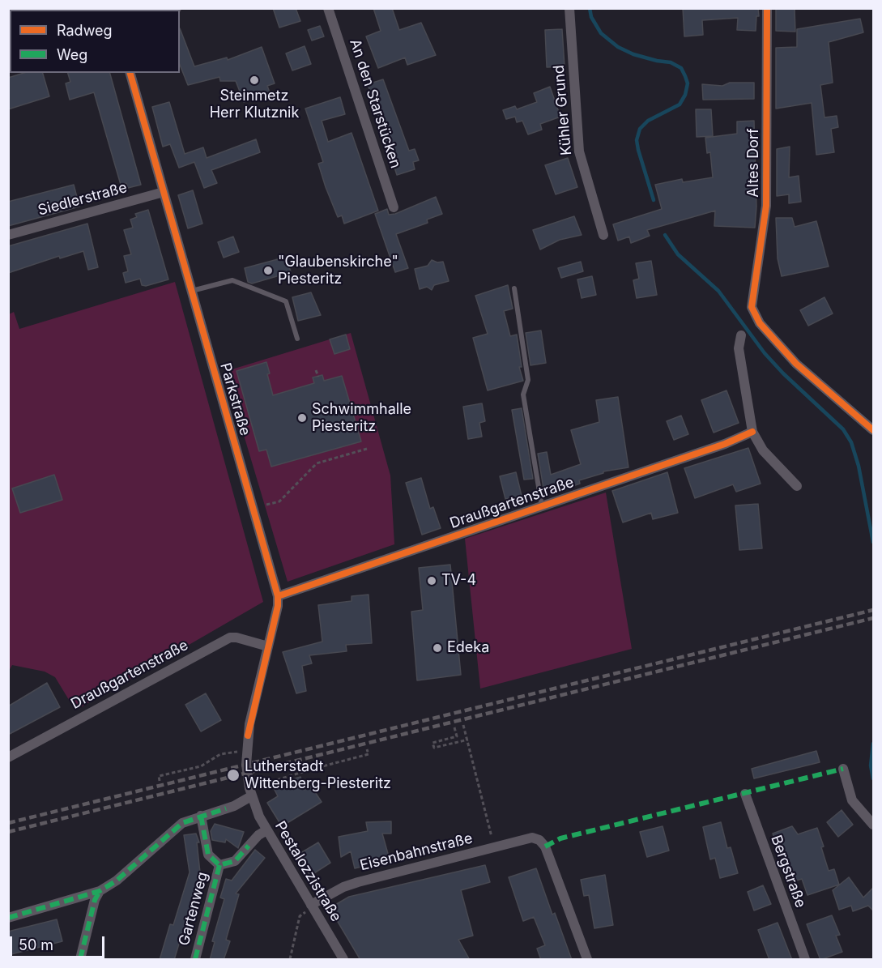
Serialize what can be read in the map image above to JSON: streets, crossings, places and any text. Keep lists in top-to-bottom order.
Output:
{
  "streets": {
    "street": [
      "An den Starstücken",
      "Kühler Grund",
      "Altes Dorf",
      "Siedlerstraße",
      "Parkstraße",
      "Draußgartenstraße",
      "Eisenbahnstraße",
      "Pestalozzistraße",
      "Bergstraße",
      "Gartenweg"
    ]
  },
  "crossings": [
    ["Siedlerstraße", "Parkstraße"],
    ["Parkstraße", "Draußgartenstraße"],
    ["Parkstraße", "Pestalozzistraße"],
    ["Eisenbahnstraße", "Pestalozzistraße"],
    ["Pestalozzistraße", "Gartenweg"]
  ],
  "places": [
    "Steinmetz Herr Klutznik",
    "\"Glaubenskirche\" Piesteritz",
    "Schwimmhalle Piesteritz",
    "TV-4",
    "Edeka",
    "Lutherstadt Wittenberg-Piesteritz"
  ],
  "legend": ["Radweg", "Weg"],
  "scale_bar": "50 m"
}
